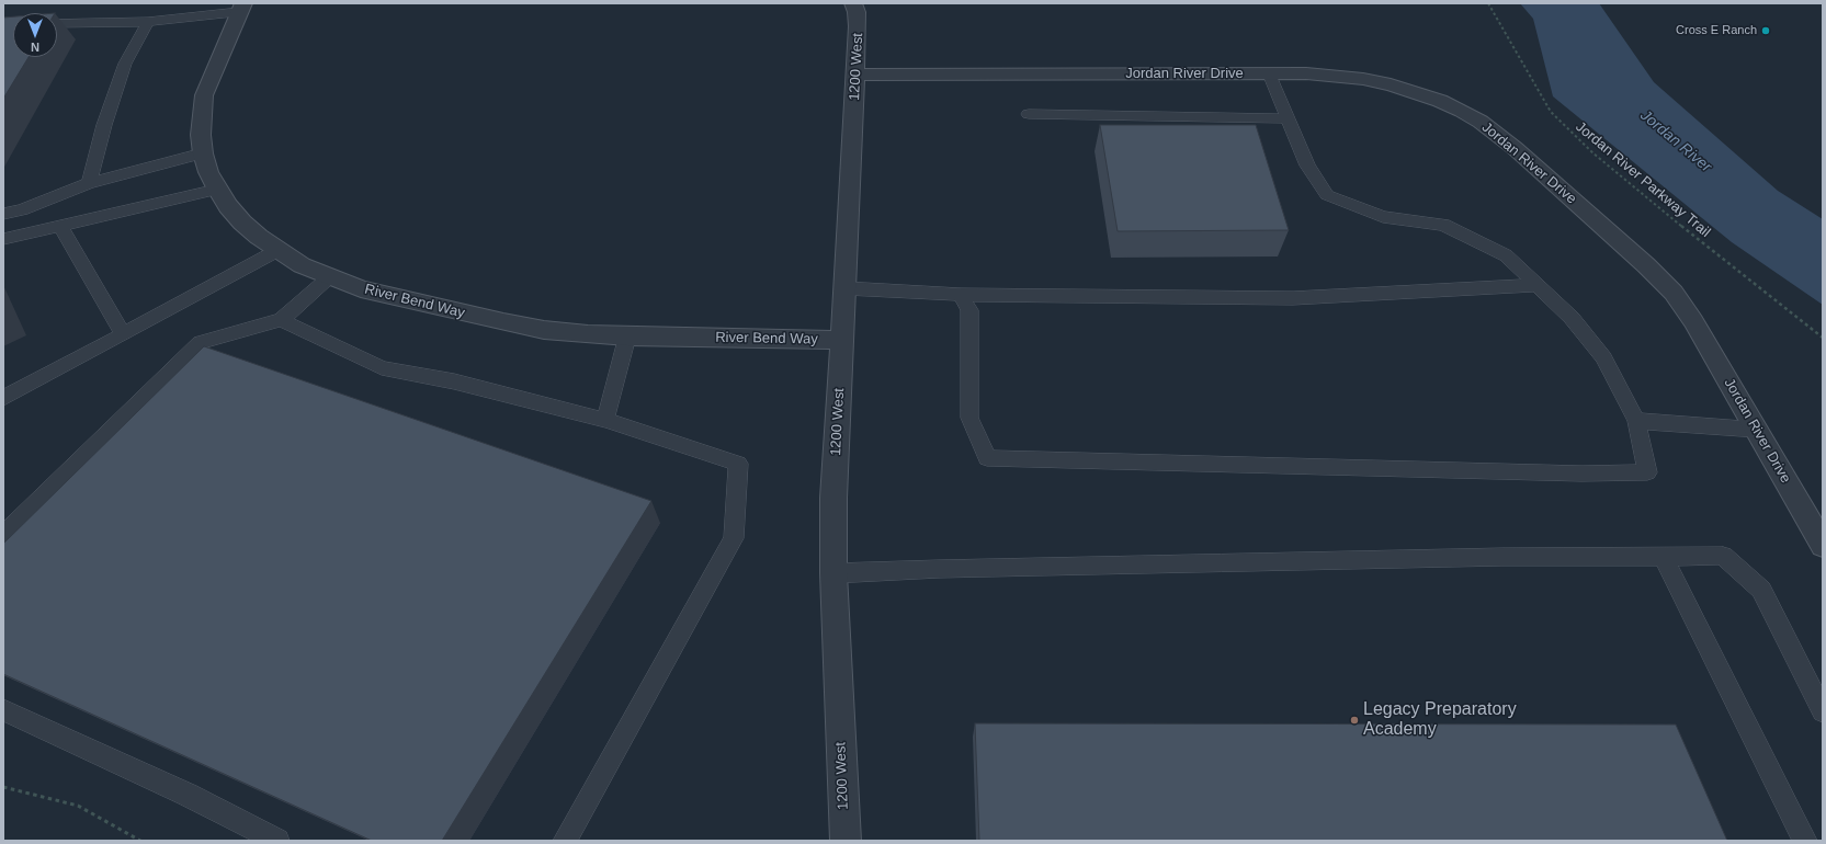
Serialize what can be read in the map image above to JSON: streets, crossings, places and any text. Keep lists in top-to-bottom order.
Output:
{
  "streets": {
    "street": ["1200 West", "Jordan River Drive", "River Bend Way"],
    "path": ["Jordan River Parkway Trail"]
  },
  "crossings": [
    ["1200 West", "Jordan River Drive"],
    ["1200 West", "River Bend Way"]
  ],
  "water": ["Jordan River"],
  "places": ["Cross E Ranch", "Legacy Preparatory Academy"],
  "north": "bottom"
}
